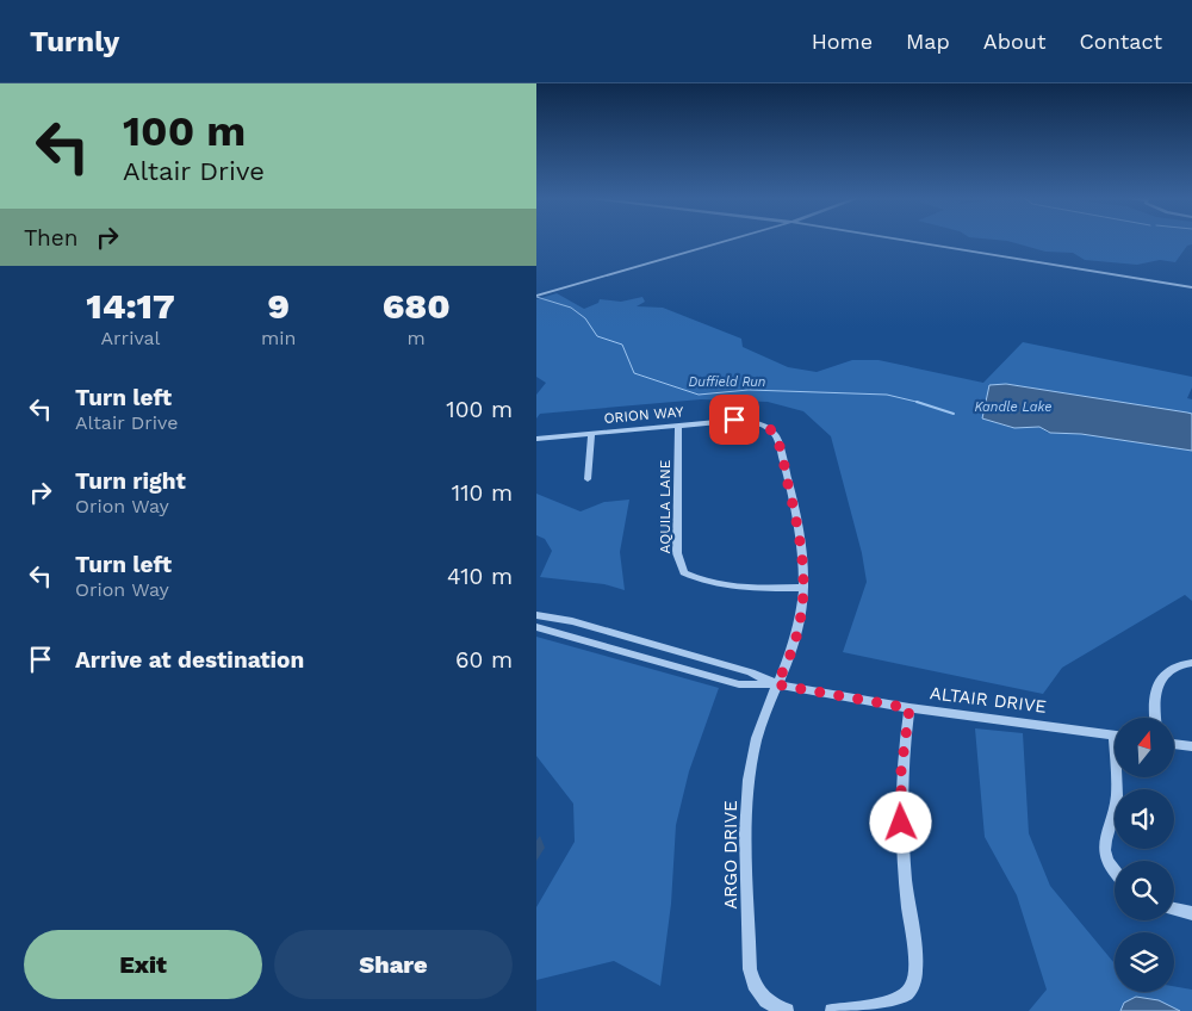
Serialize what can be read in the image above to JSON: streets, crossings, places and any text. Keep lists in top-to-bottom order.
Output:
{
  "streets": {
    "street": [
      "ORION WAY",
      "AQUILA LANE",
      "ALTAIR DRIVE",
      "ARGO DRIVE"
    ]
  },
  "crossings": [
    ["ORION WAY", "AQUILA LANE"],
    ["ORION WAY", "ALTAIR DRIVE"],
    ["ORION WAY", "ARGO DRIVE"],
    ["ALTAIR DRIVE", "ARGO DRIVE"]
  ],
  "water": ["Duffield Run", "Kandle Lake"],
  "north": "top",
  "page": {
    "header": "Turnly",
    "nav": [
      "Home",
      "Map",
      "About",
      "Contact"
    ],
    "turn": ["100 m", "Altair Drive"],
    "then": "Then",
    "eta": [
      "14:17",
      "Arrival",
      "9",
      "min",
      "680",
      "m"
    ],
    "list": [
      {
        "name": "Turn left",
        "note": "Altair Drive",
        "value": "100 m"
      },
      {
        "name": "Turn right",
        "note": "Orion Way",
        "value": "110 m"
      },
      {
        "name": "Turn left",
        "note": "Orion Way",
        "value": "410 m"
      },
      {
        "name": "Arrive at destination",
        "value": "60 m"
      }
    ],
    "buttons": ["Exit", "Share"]
  }
}
